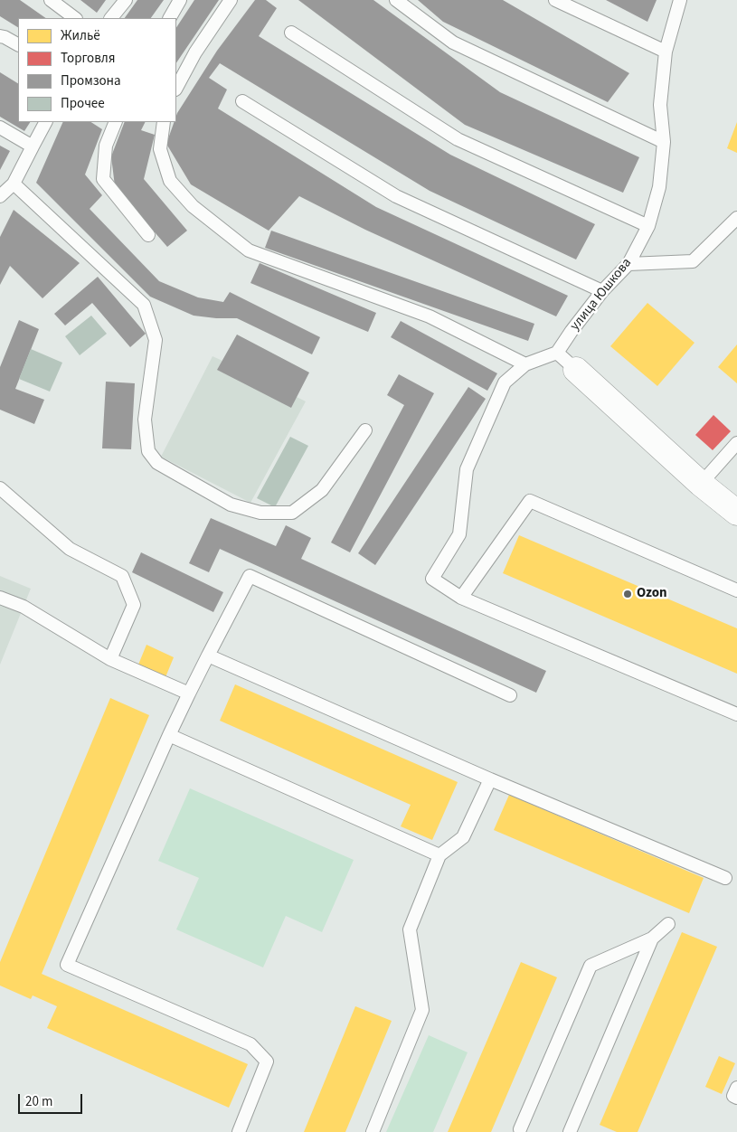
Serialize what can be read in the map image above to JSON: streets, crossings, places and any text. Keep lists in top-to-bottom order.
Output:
{
  "streets": {
    "lane": ["улица Юшкова"]
  },
  "places": ["Ozon"],
  "legend": [
    "Жильё",
    "Торговля",
    "Промзона",
    "Прочее"
  ],
  "scale_bar": "20 m"
}
